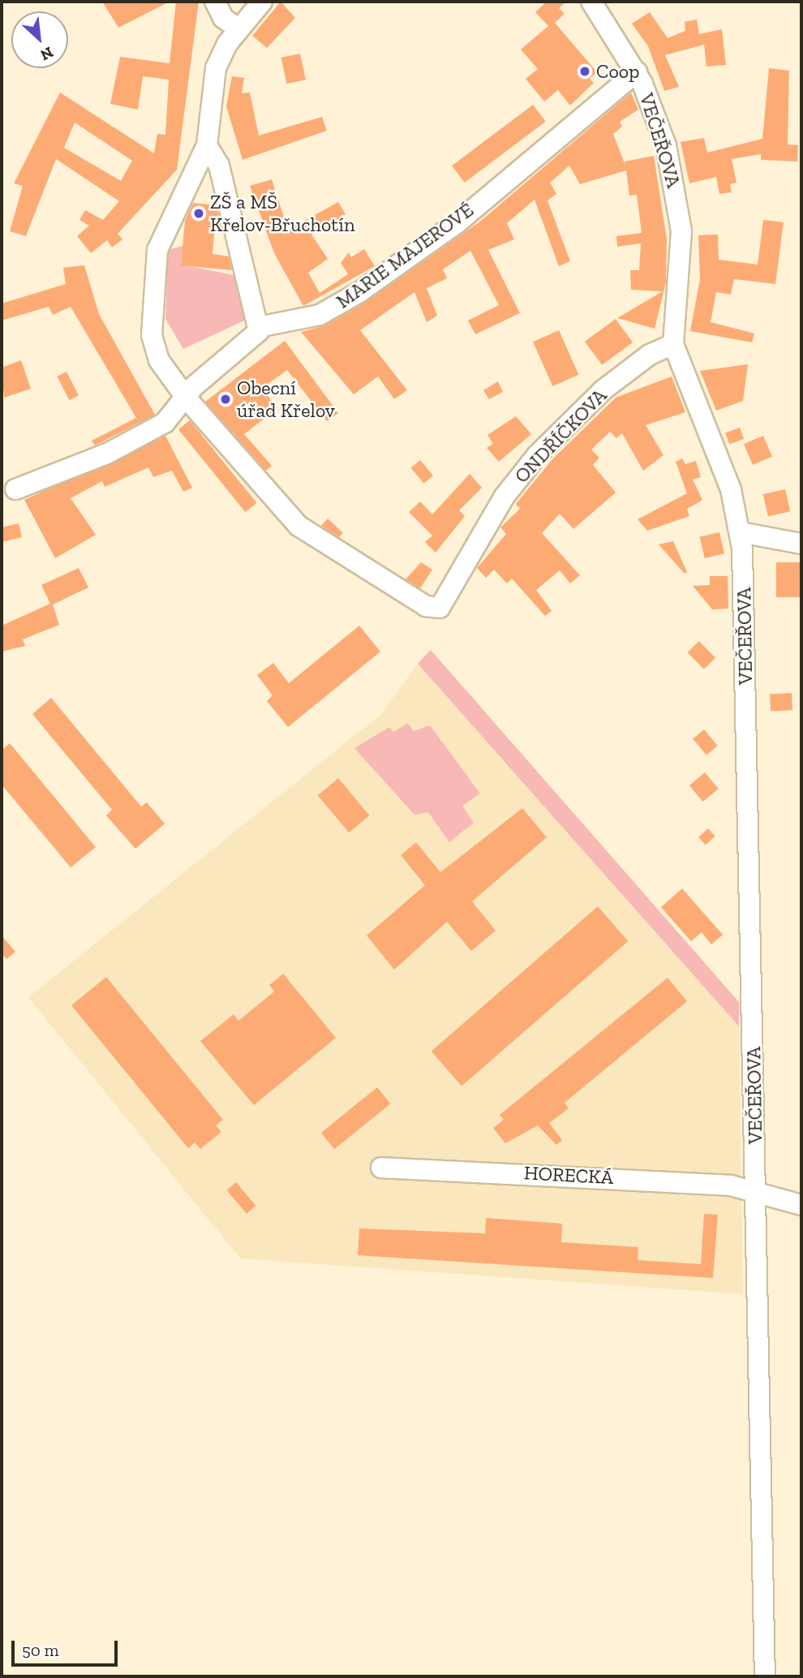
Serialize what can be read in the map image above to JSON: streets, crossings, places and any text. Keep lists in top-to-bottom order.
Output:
{
  "streets": {
    "street": [
      "VEČEŘOVA",
      "MARIE MAJEROVÉ",
      "ONDŘÍČKOVA",
      "HORECKÁ"
    ]
  },
  "crossings": [
    ["VEČEŘOVA", "MARIE MAJEROVÉ"],
    ["VEČEŘOVA", "ONDŘÍČKOVA"],
    ["VEČEŘOVA", "HORECKÁ"]
  ],
  "places": ["Coop", "ZŠ a MŠ Křelov-Břuchotín", "Obecní úřad Křelov"],
  "scale_bar": "50 m",
  "north": "bottom right"
}
